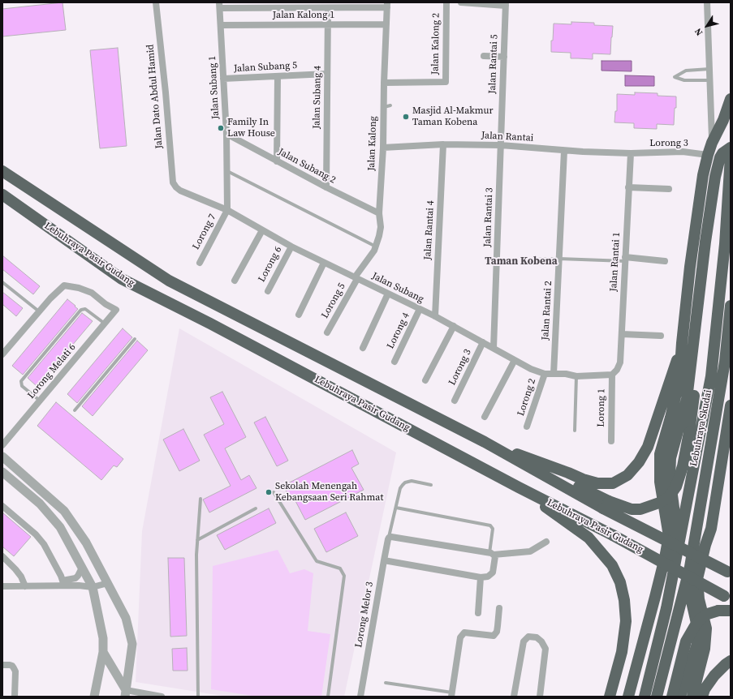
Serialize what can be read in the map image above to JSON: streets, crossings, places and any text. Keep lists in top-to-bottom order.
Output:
{
  "streets": {
    "highway": ["Lebuhraya Pasir Gudang", "Lebuhraya Skudai"],
    "street": [
      "Jalan Kalong 1",
      "Jalan Kalong 2",
      "Jalan Rantai 5",
      "Jalan Subang 5",
      "Jalan Subang 1",
      "Jalan Dato Abdul Hamid",
      "Jalan Subang 4",
      "Jalan Rantai",
      "Jalan Kalong",
      "Lorong 3",
      "Jalan Subang 2",
      "Jalan Rantai 3",
      "Jalan Rantai 4",
      "Lorong 7",
      "Jalan Rantai 1",
      "Lorong 6",
      "Jalan Subang",
      "Lorong 5",
      "Jalan Rantai 2",
      "Lorong 4",
      "Lorong Melati 6",
      "Lorong 2",
      "Lorong 1",
      "Lorong Melor 3"
    ]
  },
  "crossings": [
    ["Jalan Kalong 1", "Jalan Subang 1"],
    ["Jalan Kalong 1", "Jalan Subang 4"],
    ["Jalan Kalong 1", "Jalan Kalong"],
    ["Jalan Kalong 2", "Jalan Kalong"],
    ["Jalan Rantai 5", "Jalan Rantai"],
    ["Jalan Rantai 5", "Jalan Rantai 3"],
    ["Jalan Subang 5", "Jalan Subang 1"],
    ["Jalan Subang 5", "Jalan Subang 4"],
    ["Jalan Subang 1", "Jalan Subang 2"],
    ["Jalan Subang 1", "Lorong 7"],
    ["Jalan Subang 1", "Jalan Subang"],
    ["Jalan Dato Abdul Hamid", "Jalan Subang"],
    ["Jalan Subang 4", "Jalan Subang 2"],
    ["Jalan Rantai", "Jalan Kalong"],
    ["Jalan Rantai", "Lorong 3"],
    ["Jalan Rantai", "Jalan Rantai 3"],
    ["Jalan Rantai", "Jalan Rantai 4"],
    ["Jalan Rantai", "Jalan Rantai 1"],
    ["Jalan Rantai", "Jalan Rantai 2"],
    ["Jalan Kalong", "Jalan Subang 2"],
    ["Jalan Kalong", "Jalan Subang"],
    ["Jalan Kalong", "Lorong 5"],
    ["Lorong 3", "Jalan Rantai 1"],
    ["Lorong 3", "Jalan Subang"],
    ["Jalan Rantai 3", "Jalan Subang"],
    ["Jalan Rantai 4", "Jalan Subang"],
    ["Lorong 7", "Jalan Subang"],
    ["Jalan Rantai 1", "Jalan Subang"],
    ["Jalan Rantai 1", "Lorong 1"],
    ["Lorong 6", "Jalan Subang"],
    ["Jalan Subang", "Lorong 5"],
    ["Jalan Subang", "Jalan Rantai 2"],
    ["Jalan Subang", "Lorong 4"],
    ["Jalan Subang", "Lorong 2"],
    ["Jalan Subang", "Lorong 1"]
  ],
  "districts": ["Taman Kobena"],
  "places": ["Masjid Al-Makmur Taman Kobena", "Family In Law House", "Sekolah Menengah Kebangsaan Seri Rahmat"],
  "north": "bottom left"
}
